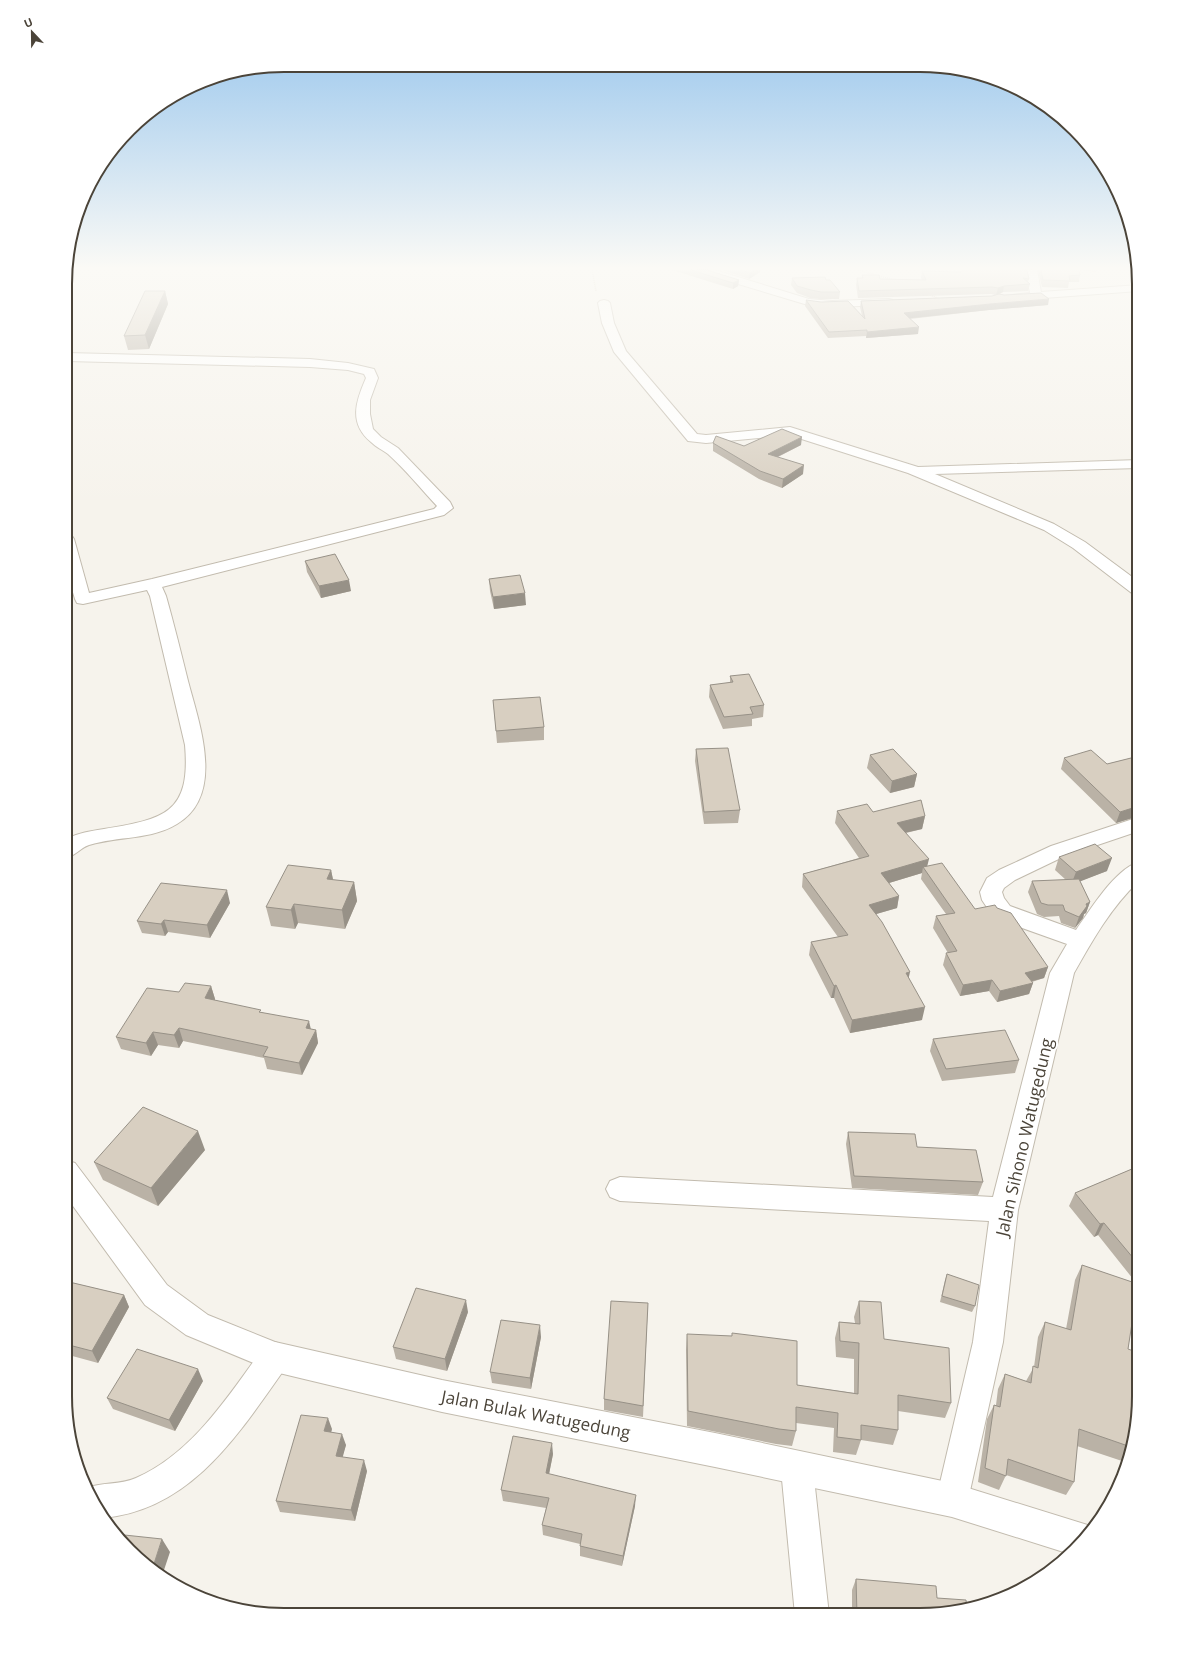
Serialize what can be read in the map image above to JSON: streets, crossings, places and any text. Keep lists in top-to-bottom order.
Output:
{
  "streets": {
    "street": ["Jalan Sihono Watugedung", "Jalan Bulak Watugedung"]
  },
  "crossings": [
    ["Jalan Sihono Watugedung", "Jalan Bulak Watugedung"]
  ],
  "north": "top"
}
